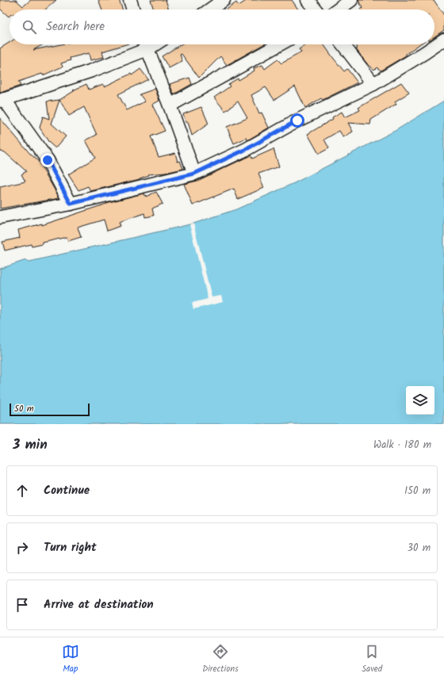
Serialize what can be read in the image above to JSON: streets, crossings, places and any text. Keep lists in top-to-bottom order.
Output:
{
  "scale_bar": "50 m",
  "page": {
    "search": "Search here",
    "scale": "50 m",
    "heading": ["3 min", "Walk · 180 m"],
    "list": [
      ["Continue", "150 m"],
      ["Turn right", "30 m"],
      "Arrive at destination"
    ],
    "nav": ["Map", "Directions", "Saved"]
  }
}
